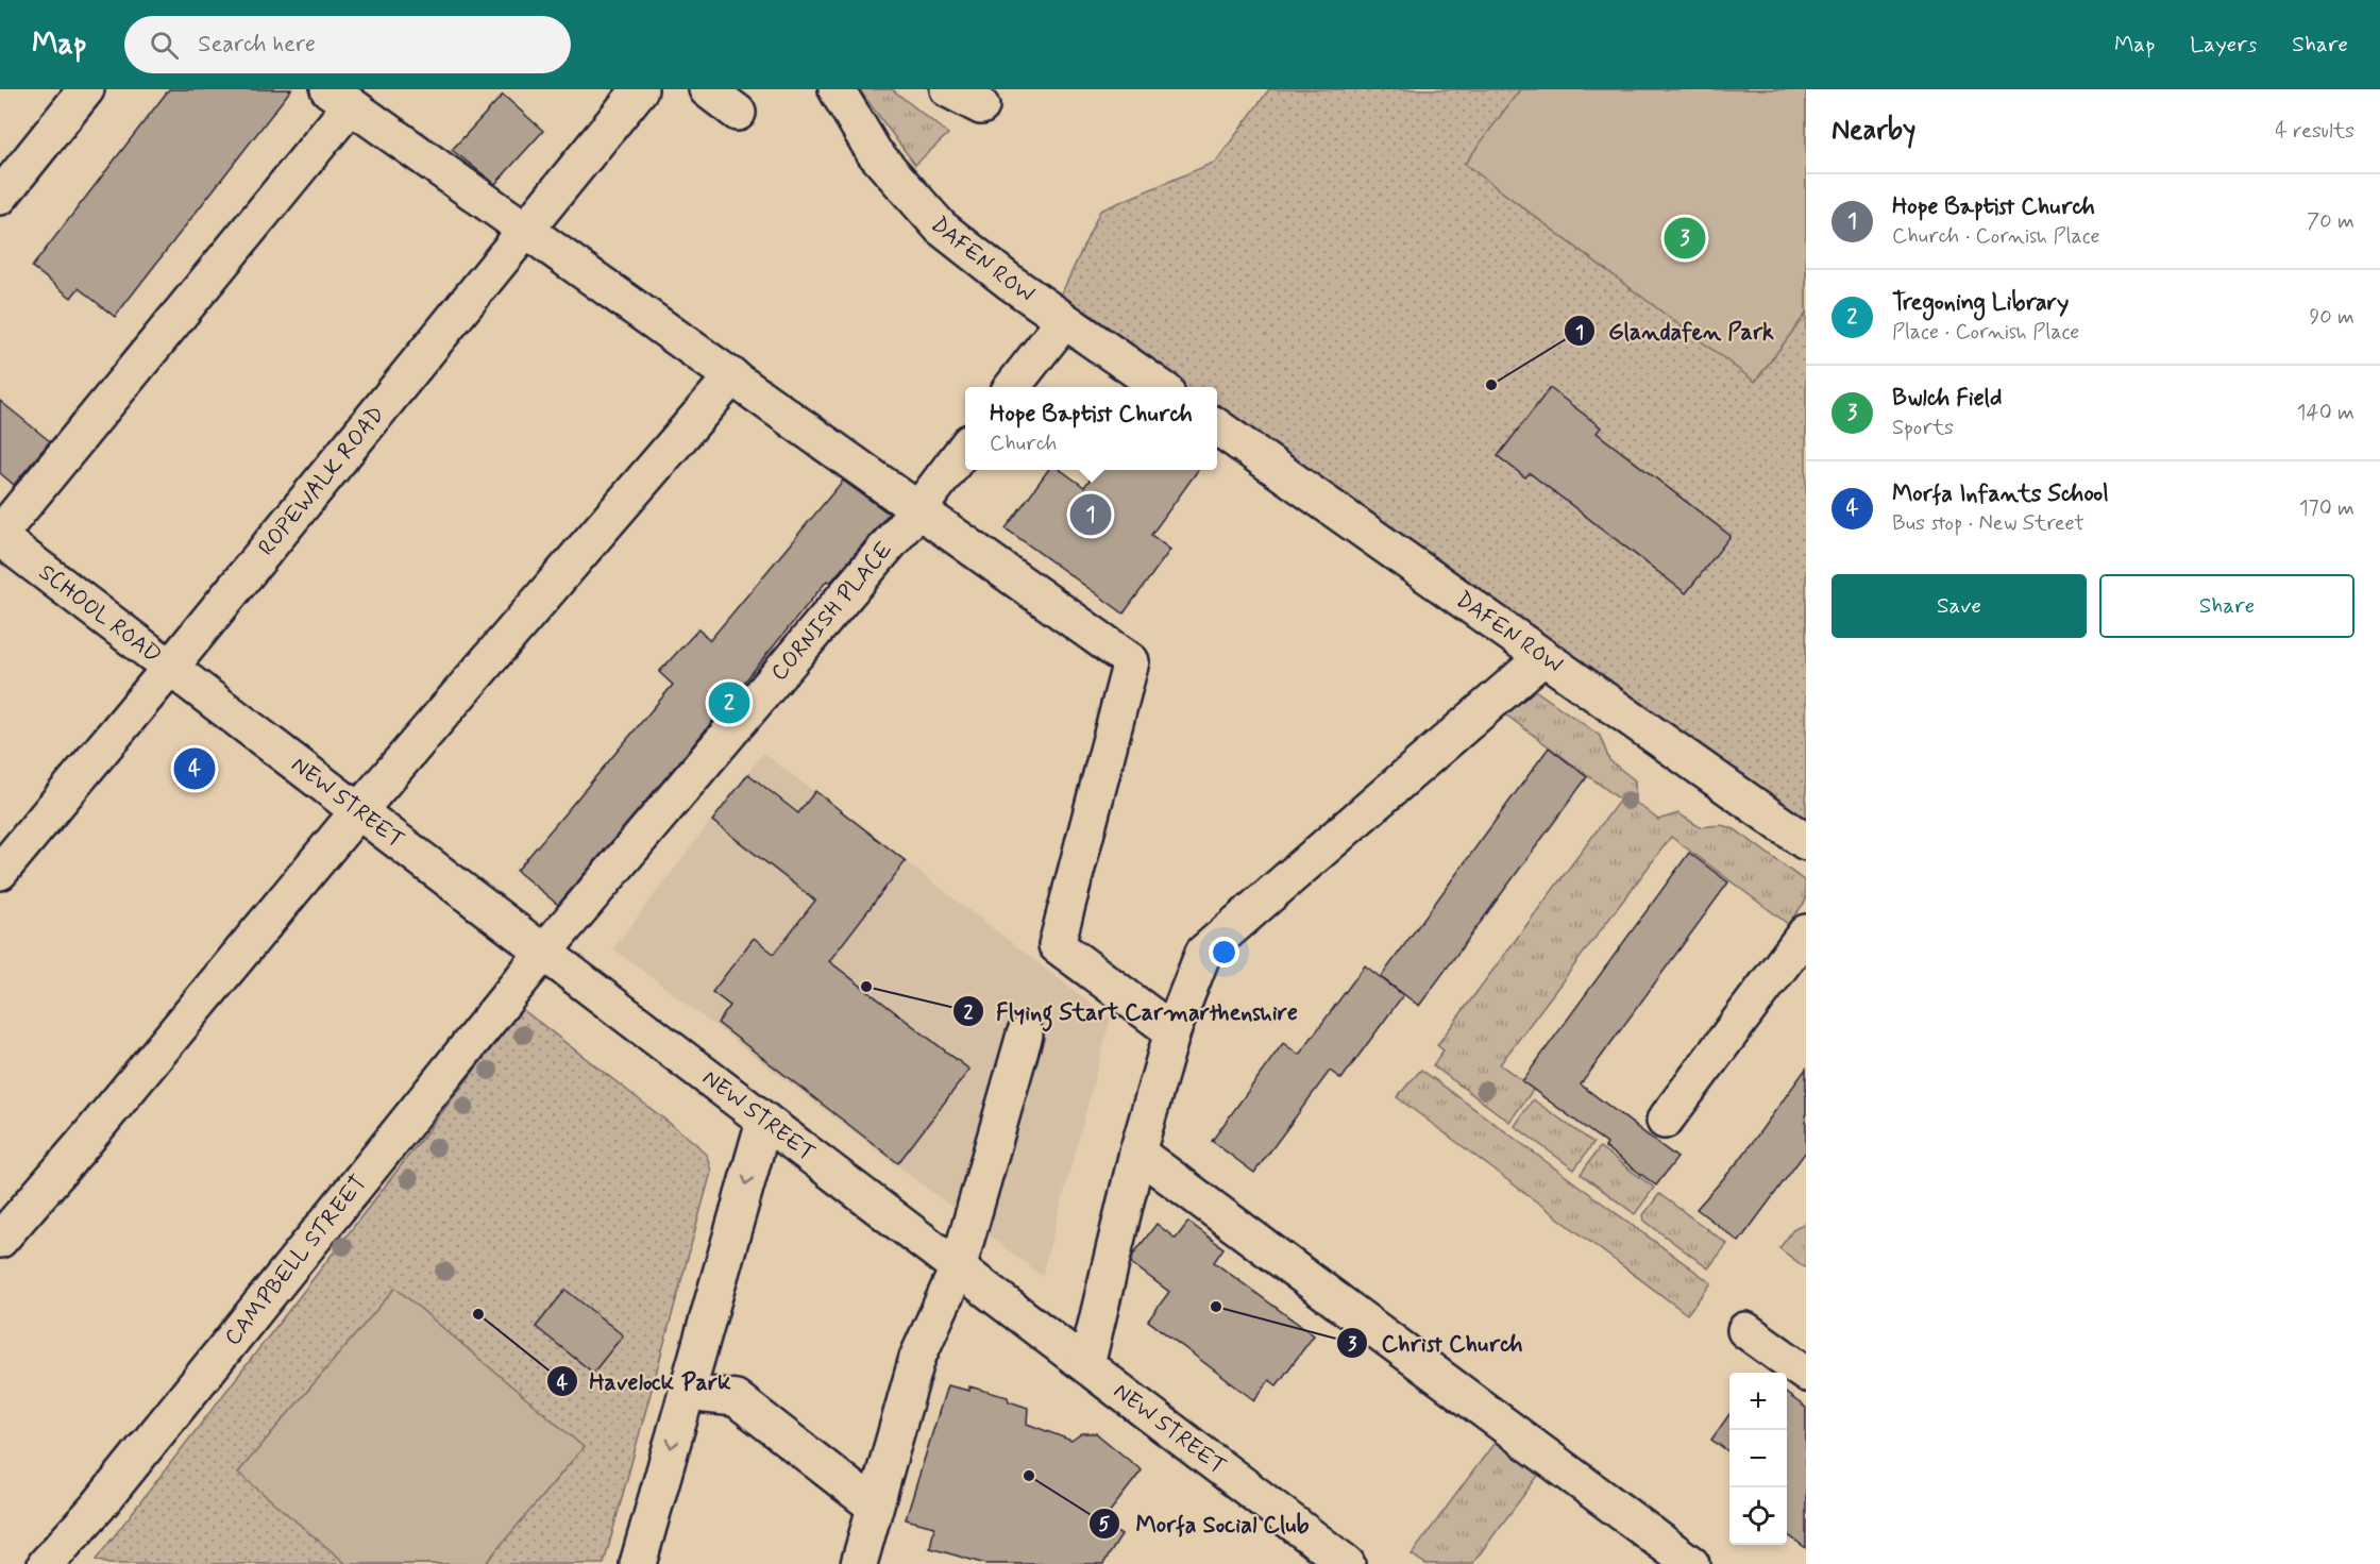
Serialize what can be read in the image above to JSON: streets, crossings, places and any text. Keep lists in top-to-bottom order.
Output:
{
  "streets": {
    "street": [
      "DAFEN ROW",
      "ROPEWALK ROAD",
      "CORNISH PLACE",
      "SCHOOL ROAD",
      "NEW STREET",
      "CAMPBELL STREET"
    ]
  },
  "crossings": [
    ["ROPEWALK ROAD", "SCHOOL ROAD"],
    ["ROPEWALK ROAD", "NEW STREET"],
    ["CORNISH PLACE", "NEW STREET"],
    ["CORNISH PLACE", "CAMPBELL STREET"],
    ["SCHOOL ROAD", "NEW STREET"],
    ["NEW STREET", "CAMPBELL STREET"]
  ],
  "places": [
    "Glandafen Park",
    "Flying Start Carmarthenshire",
    "Christ Church",
    "Havelock Park",
    "Morfa Social Club"
  ],
  "page": {
    "header": "Map",
    "search": "Search here",
    "nav": ["Map", "Layers", "Share"],
    "heading": ["Nearby", "4 results"],
    "list": [
      {
        "mark": "1",
        "name": "Hope Baptist Church",
        "note": "Church · Cornish Place",
        "value": "70 m"
      },
      {
        "mark": "2",
        "name": "Tregoning Library",
        "note": "Place · Cornish Place",
        "value": "90 m"
      },
      {
        "mark": "3",
        "name": "Bwlch Field",
        "note": "Sports",
        "value": "140 m"
      },
      {
        "mark": "4",
        "name": "Morfa Infants School",
        "note": "Bus stop · New Street",
        "value": "170 m"
      }
    ],
    "pins": [
      "3",
      "1",
      "2",
      "4"
    ],
    "popup": ["Hope Baptist Church", "Church"],
    "buttons": ["Save", "Share"],
    "map_buttons": ["+", "−"]
  }
}
